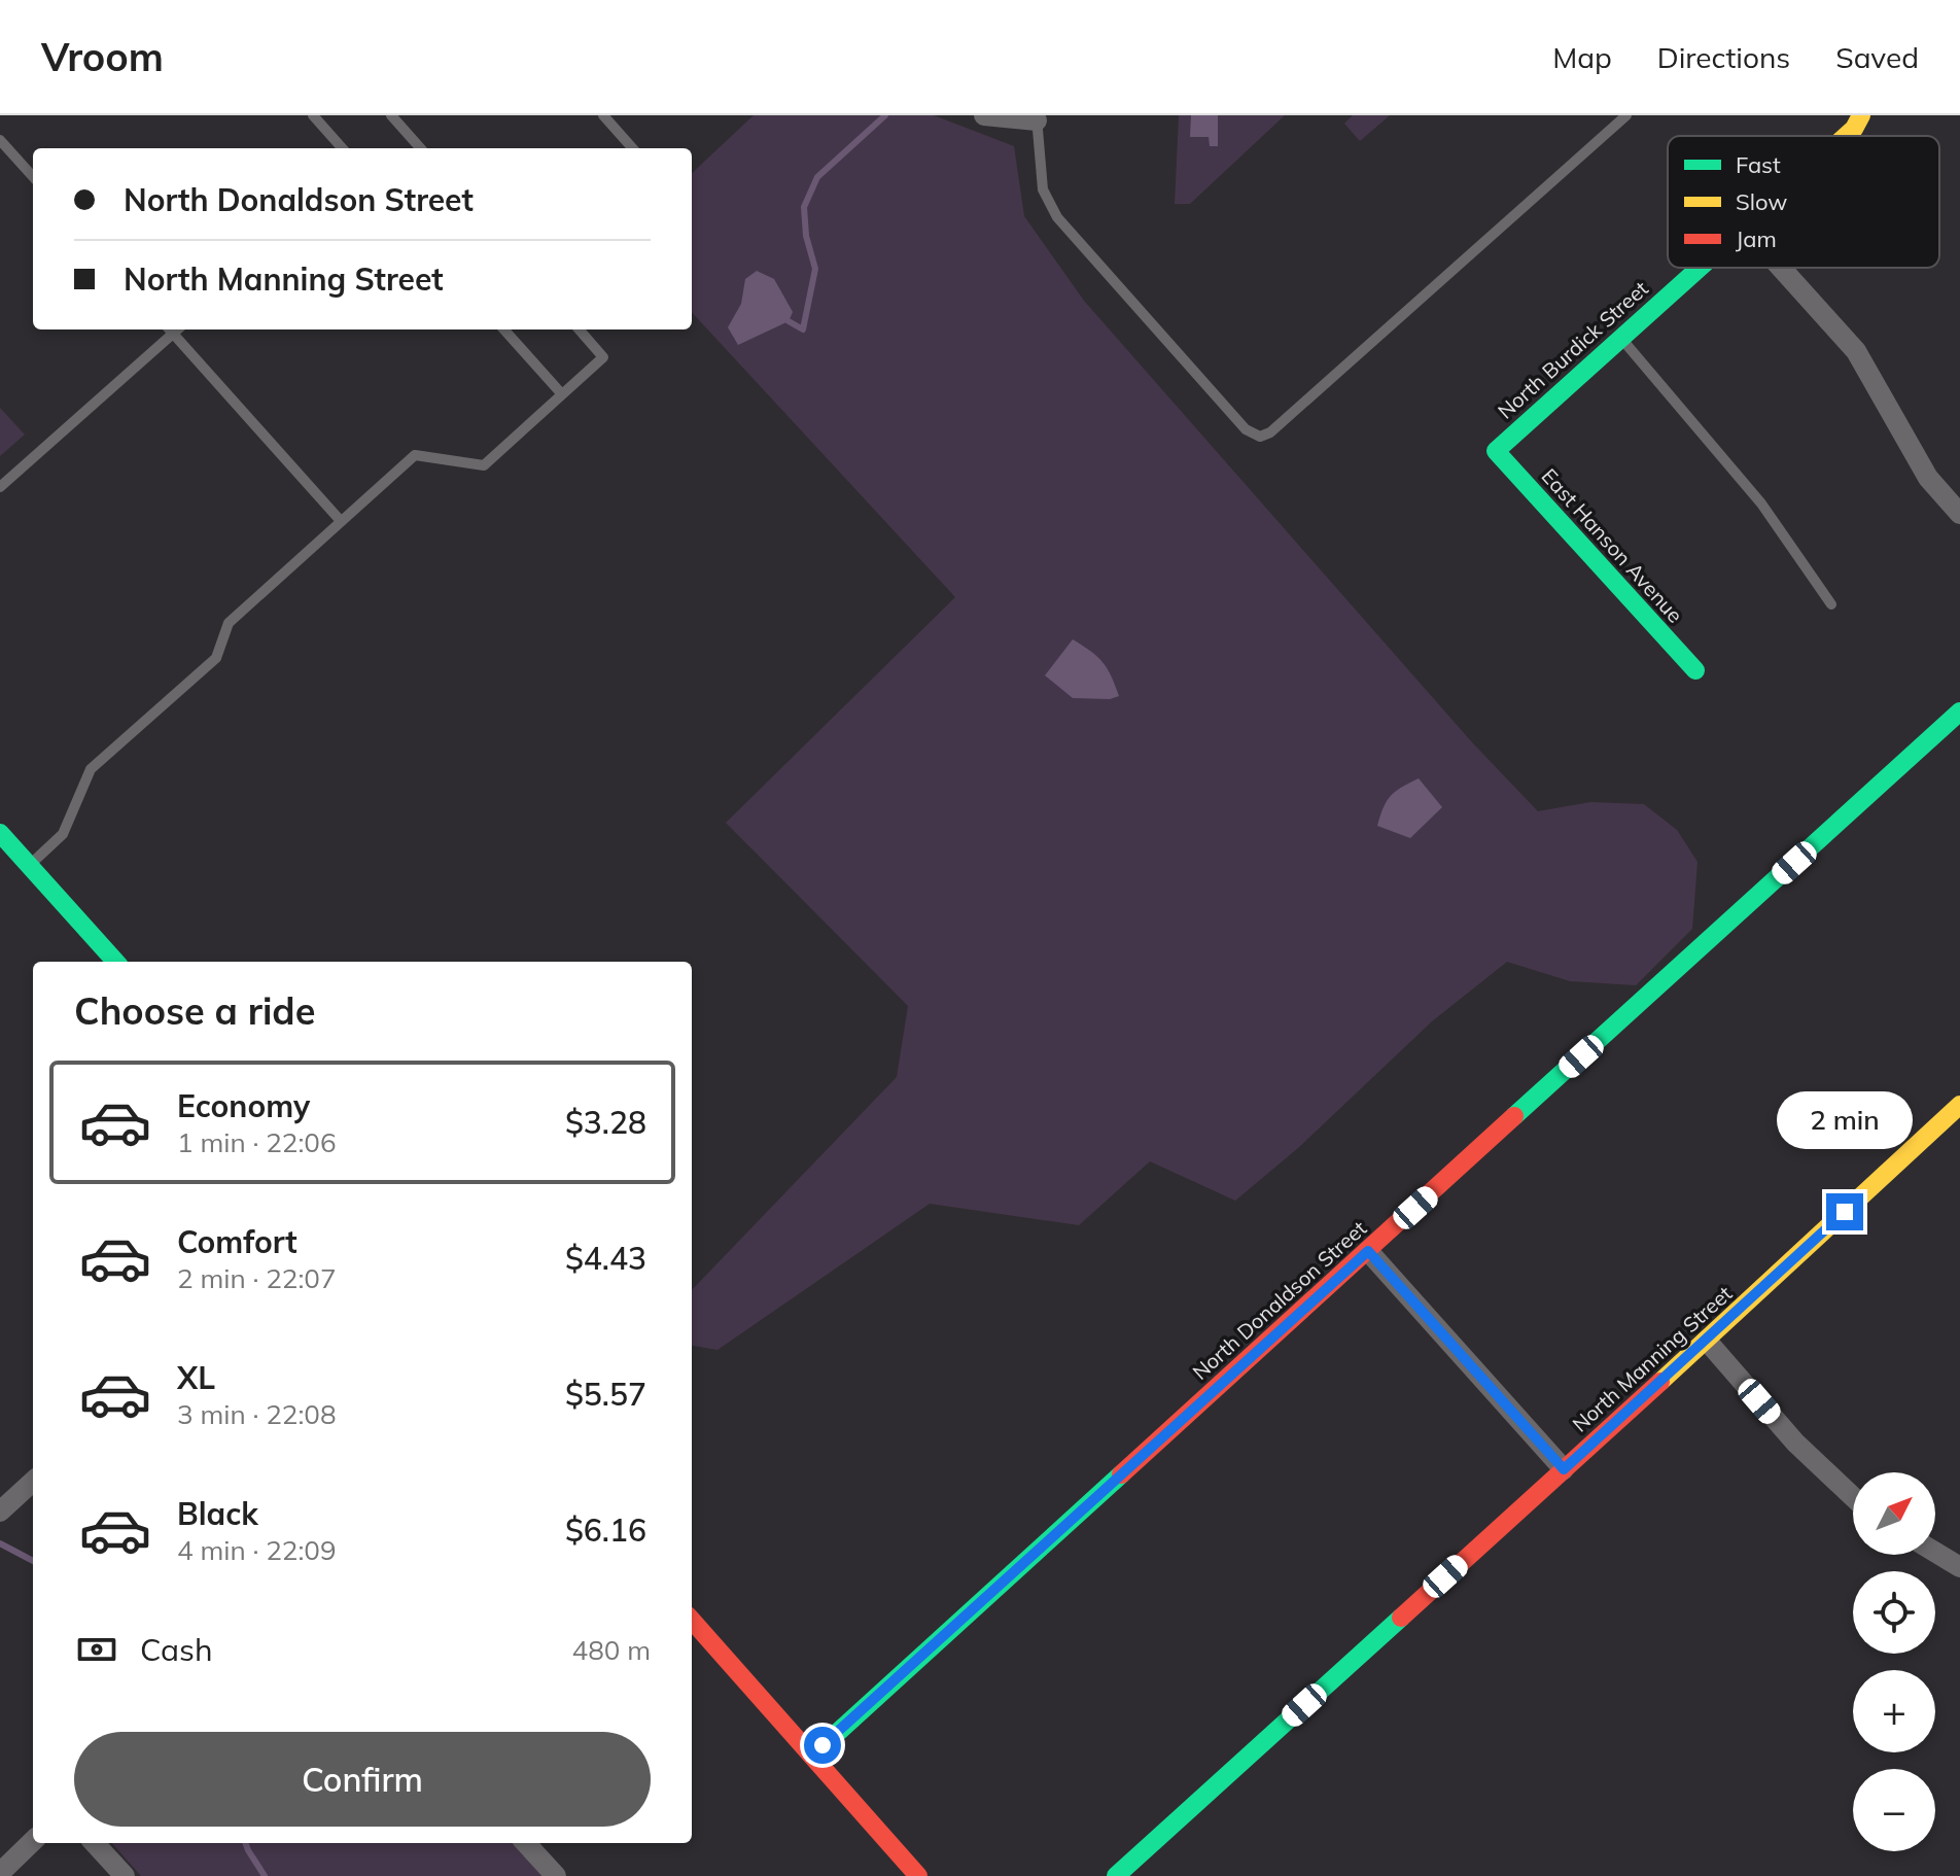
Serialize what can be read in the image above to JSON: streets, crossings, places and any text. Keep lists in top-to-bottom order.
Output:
{
  "streets": {
    "street": [
      "North Burdick Street",
      "East Hanson Avenue",
      "North Donaldson Street",
      "North Manning Street"
    ]
  },
  "crossings": [
    ["North Burdick Street", "East Hanson Avenue"]
  ],
  "legend": ["Fast", "Slow", "Jam"],
  "north": "top right",
  "page": {
    "header": "Vroom",
    "nav": ["Map", "Directions", "Saved"],
    "banner": ["North Donaldson Street", "North Manning Street"],
    "heading": "Choose a ride",
    "list": [
      {
        "name": "Economy",
        "note": "1 min · 22:06",
        "value": "$3.28"
      },
      {
        "name": "Comfort",
        "note": "2 min · 22:07",
        "value": "$4.43"
      },
      {
        "name": "XL",
        "note": "3 min · 22:08",
        "value": "$5.57"
      },
      {
        "name": "Black",
        "note": "4 min · 22:09",
        "value": "$6.16"
      }
    ],
    "bubble": "2 min",
    "map_buttons": ["+", "−"],
    "pay": ["Cash", "480 m"],
    "buttons": "Confirm"
  }
}
